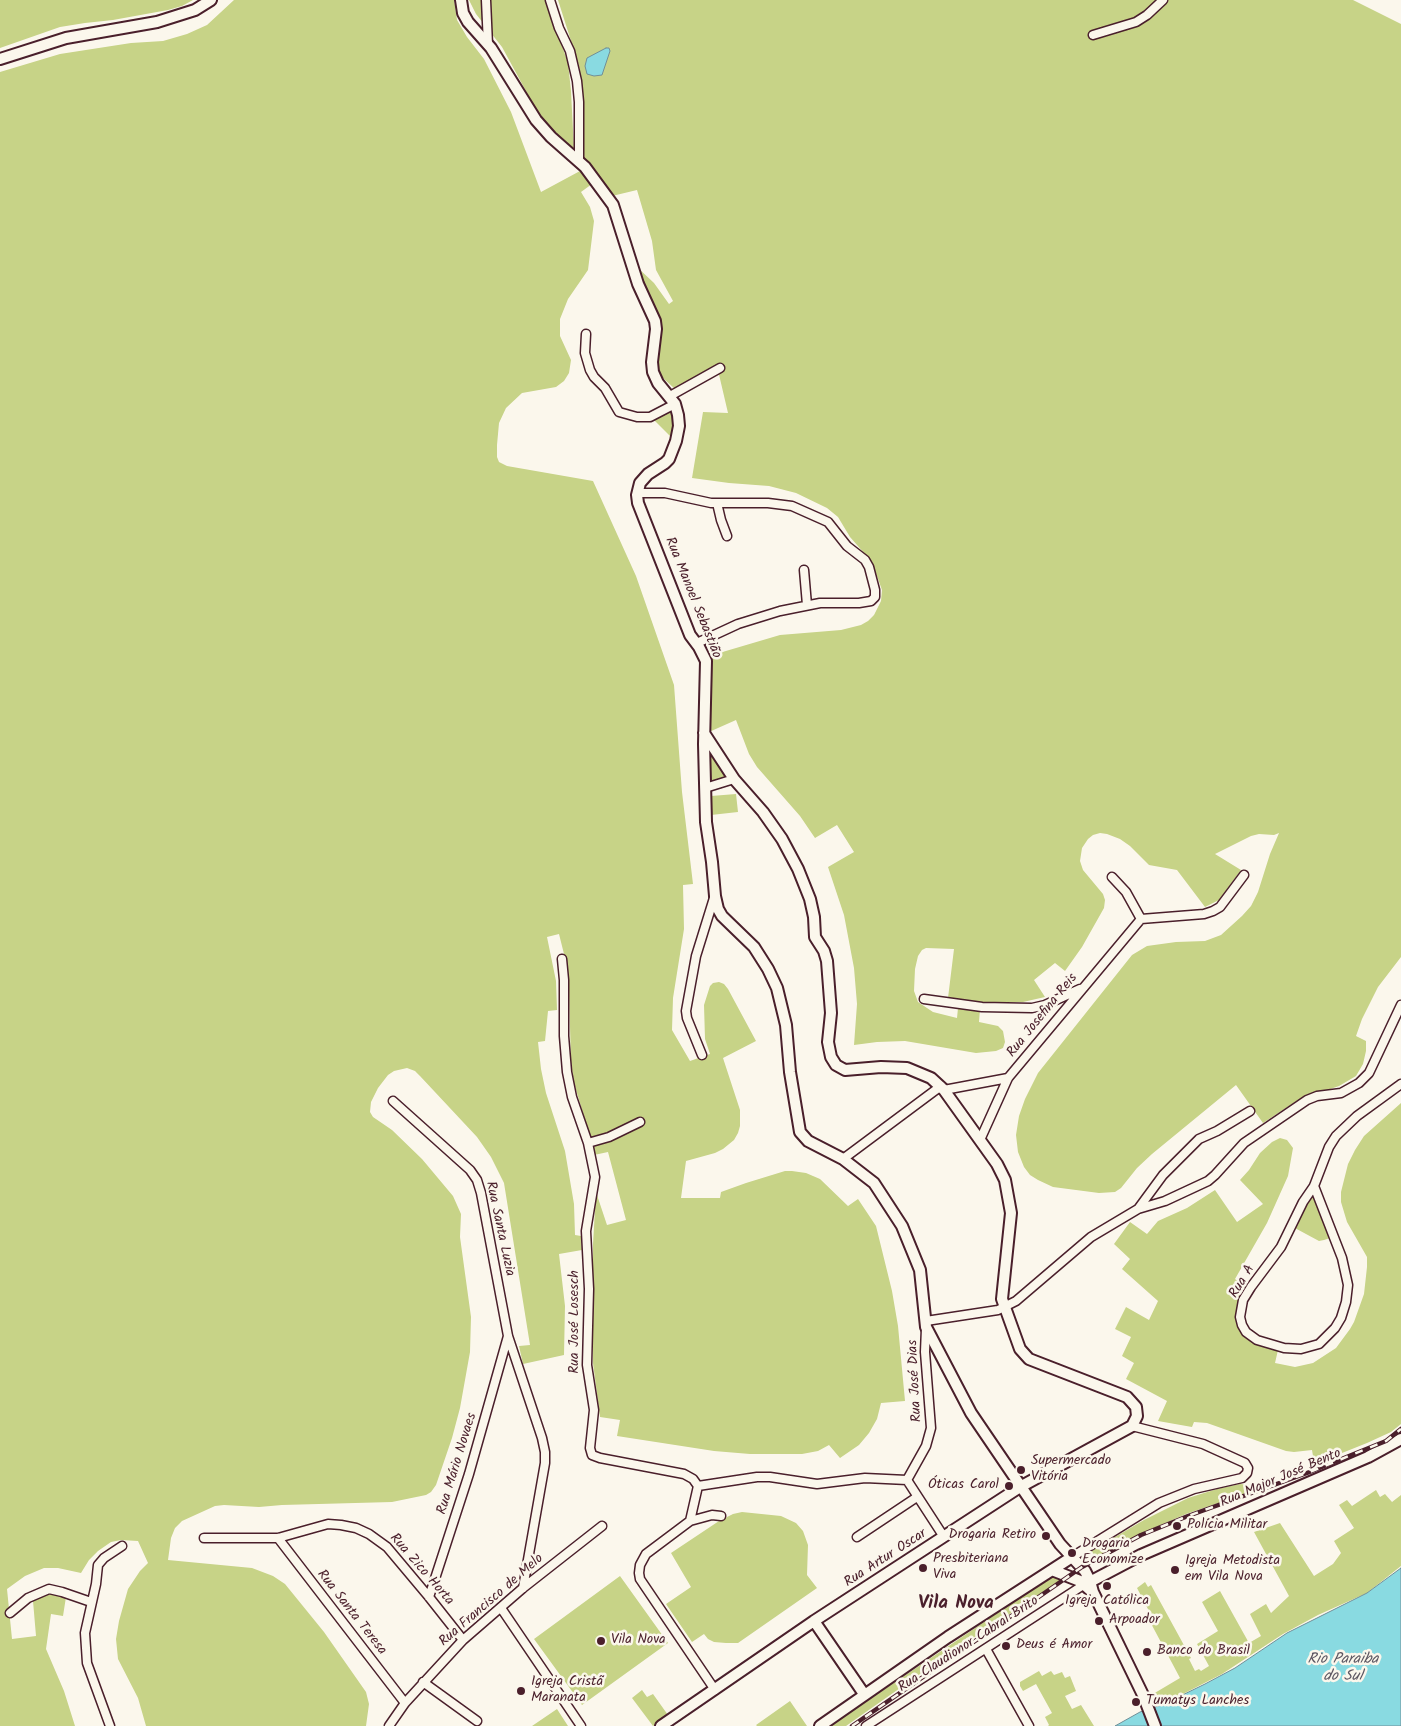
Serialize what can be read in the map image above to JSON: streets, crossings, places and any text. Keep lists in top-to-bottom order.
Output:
{
  "streets": {
    "street": [
      "Rua Manoel Sebastião",
      "Rua Josefina Reis",
      "Rua Santa Luzia",
      "Rua A",
      "Rua José Losesch",
      "Rua José Dias",
      "Rua Mário Novaes",
      "Rua Major José Bento",
      "Rua Artur Oscar",
      "Rua Zico Horta",
      "Rua Francisco de Melo",
      "Rua Santa Teresa",
      "Rua Claudionor Cabral Brito"
    ]
  },
  "crossings": [
    ["Rua Manoel Sebastião", "Rua José Dias"],
    ["Rua Santa Luzia", "Rua Mário Novaes"],
    ["Rua Santa Luzia", "Rua Francisco de Melo"],
    ["Rua Mário Novaes", "Rua Zico Horta"],
    ["Rua Major José Bento", "Rua Claudionor Cabral Brito"],
    ["Rua Zico Horta", "Rua Francisco de Melo"],
    ["Rua Zico Horta", "Rua Santa Teresa"],
    ["Rua Francisco de Melo", "Rua Santa Teresa"]
  ],
  "districts": ["Vila Nova"],
  "water": ["Rio Paraiba do Sul"],
  "places": [
    "Supermercado Vitória",
    "Óticas Carol",
    "Polícia Militar",
    "Drogaria Retiro",
    "Drogaria Economize",
    "Presbiteriana Viva",
    "Igreja Metodista em Vila Nova",
    "Igreja Católica",
    "Arpoador",
    "Vila Nova",
    "Deus é Amor",
    "Banco do Brasil",
    "Igreja Cristã Maranata",
    "Tumatys Lanches"
  ]
}
